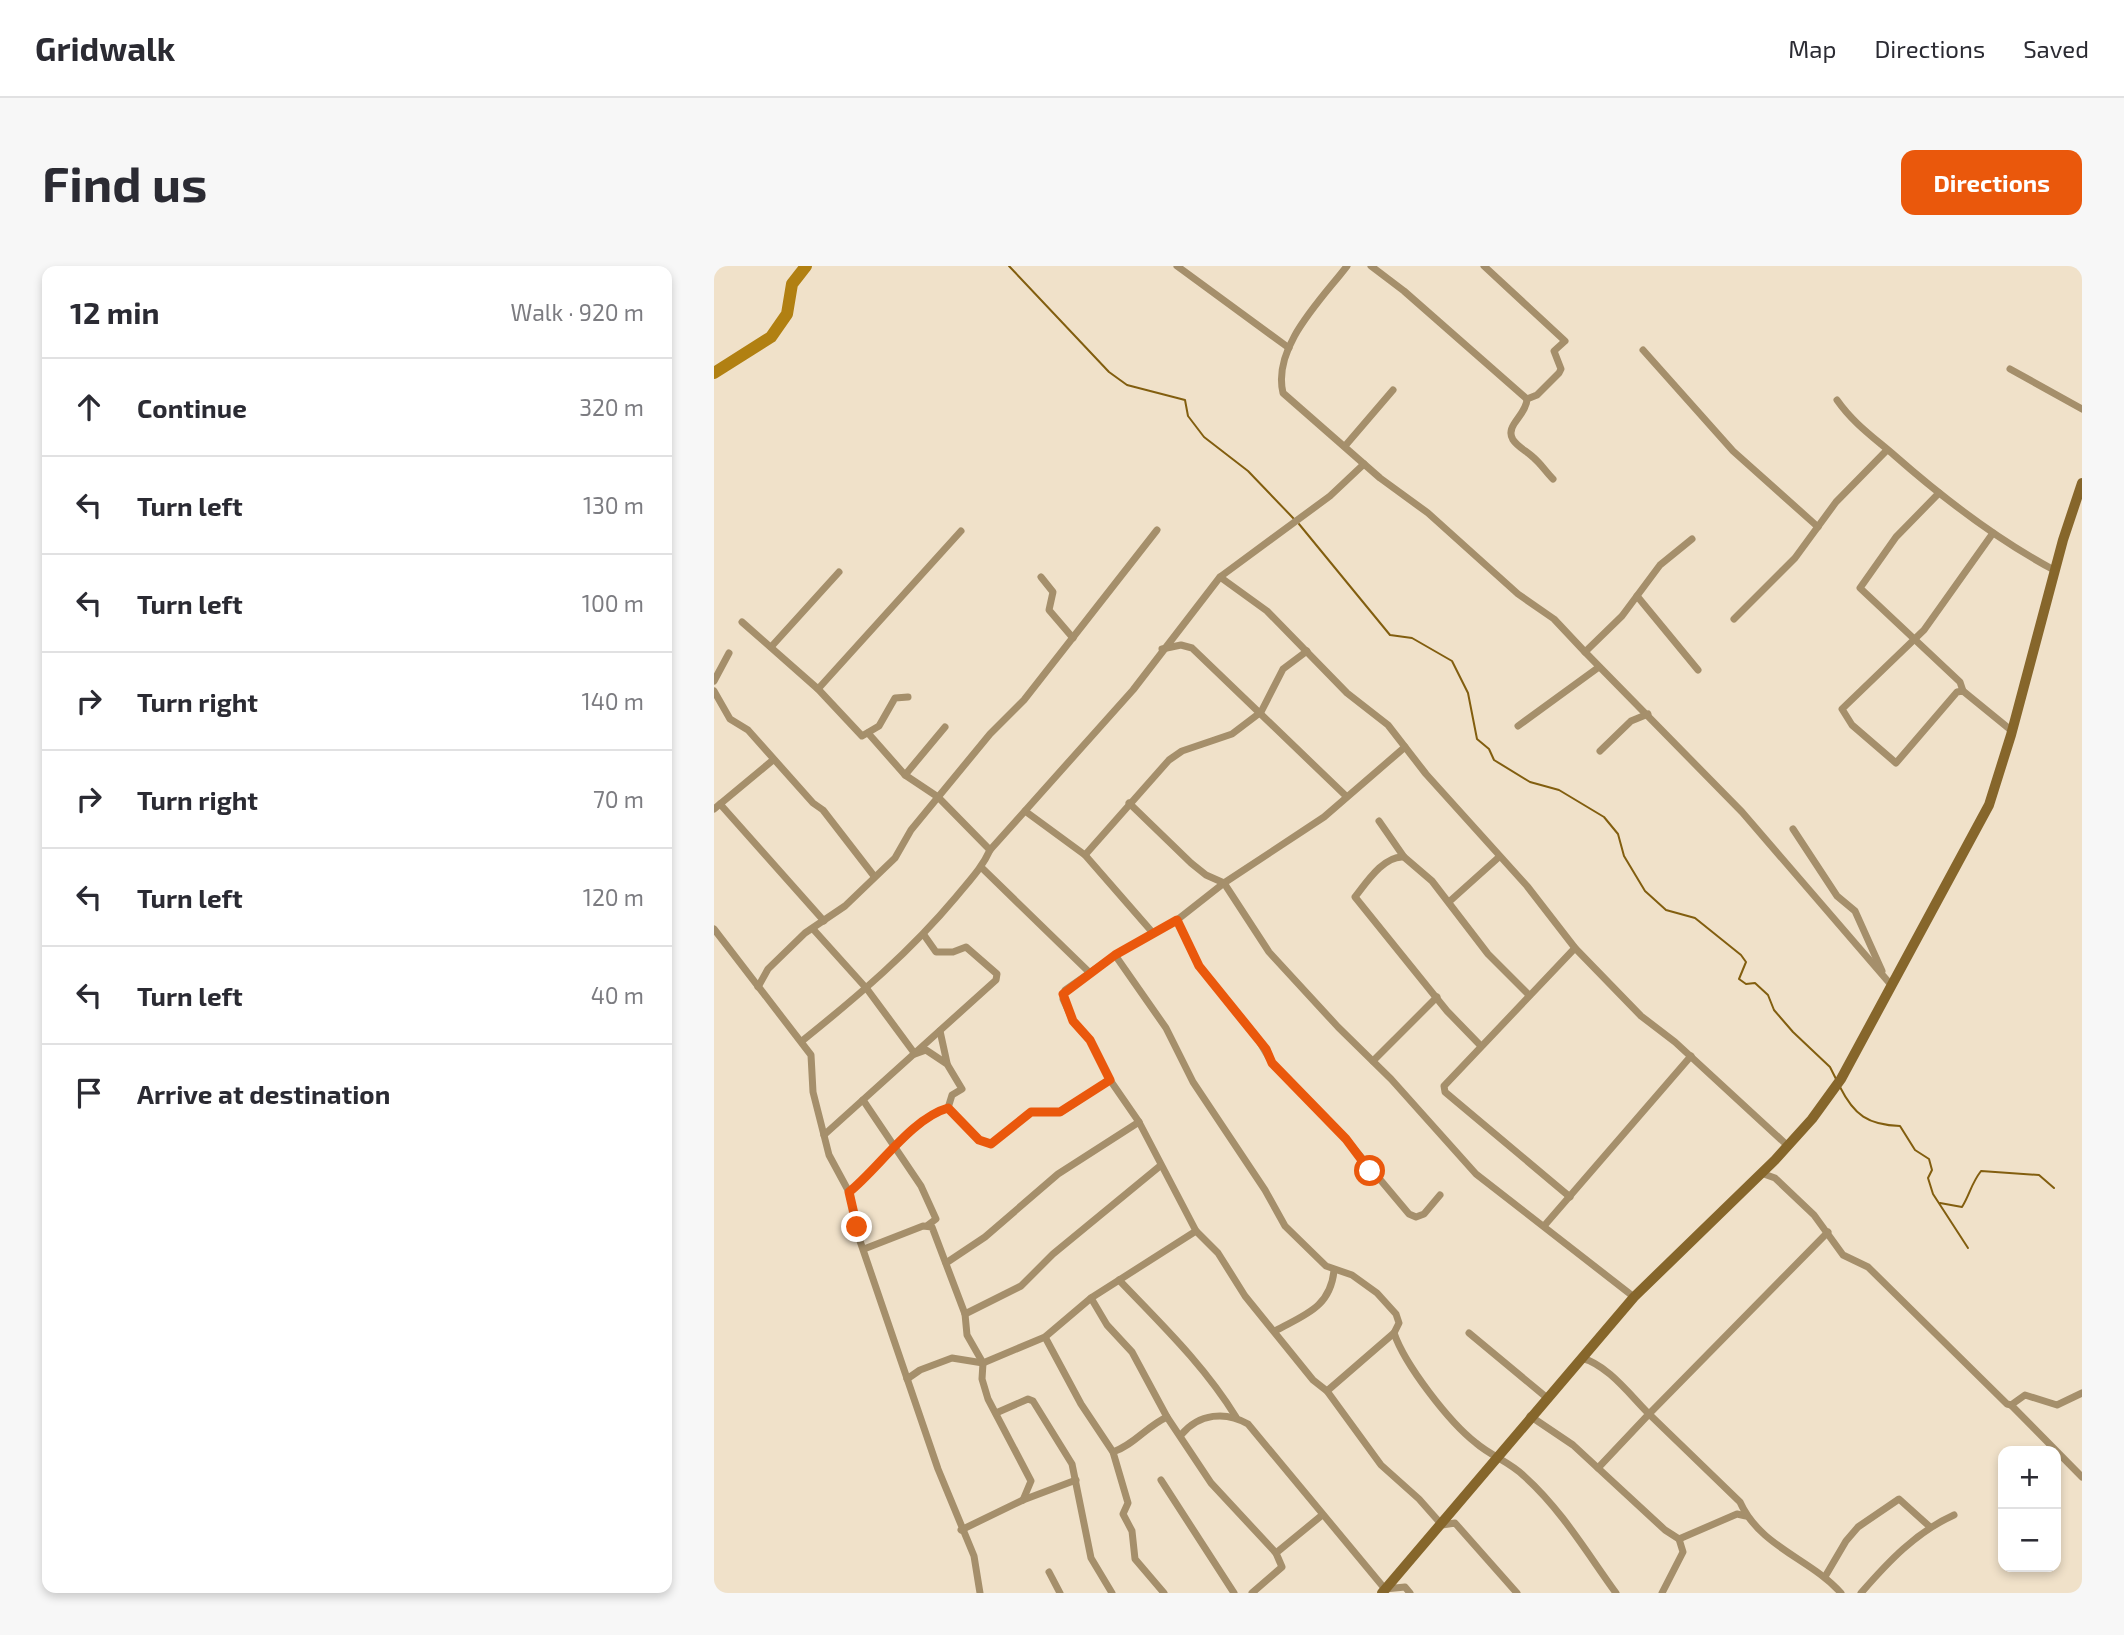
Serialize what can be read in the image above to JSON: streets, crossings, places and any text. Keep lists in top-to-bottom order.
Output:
{
  "page": {
    "header": "Gridwalk",
    "nav": ["Map", "Directions", "Saved"],
    "buttons": "Directions",
    "title": "Find us",
    "heading": ["12 min", "Walk · 920 m"],
    "list": [
      ["Continue", "320 m"],
      ["Turn left", "130 m"],
      ["Turn left", "100 m"],
      ["Turn right", "140 m"],
      ["Turn right", "70 m"],
      ["Turn left", "120 m"],
      ["Turn left", "40 m"],
      "Arrive at destination"
    ],
    "map_buttons": ["+", "−"]
  }
}
